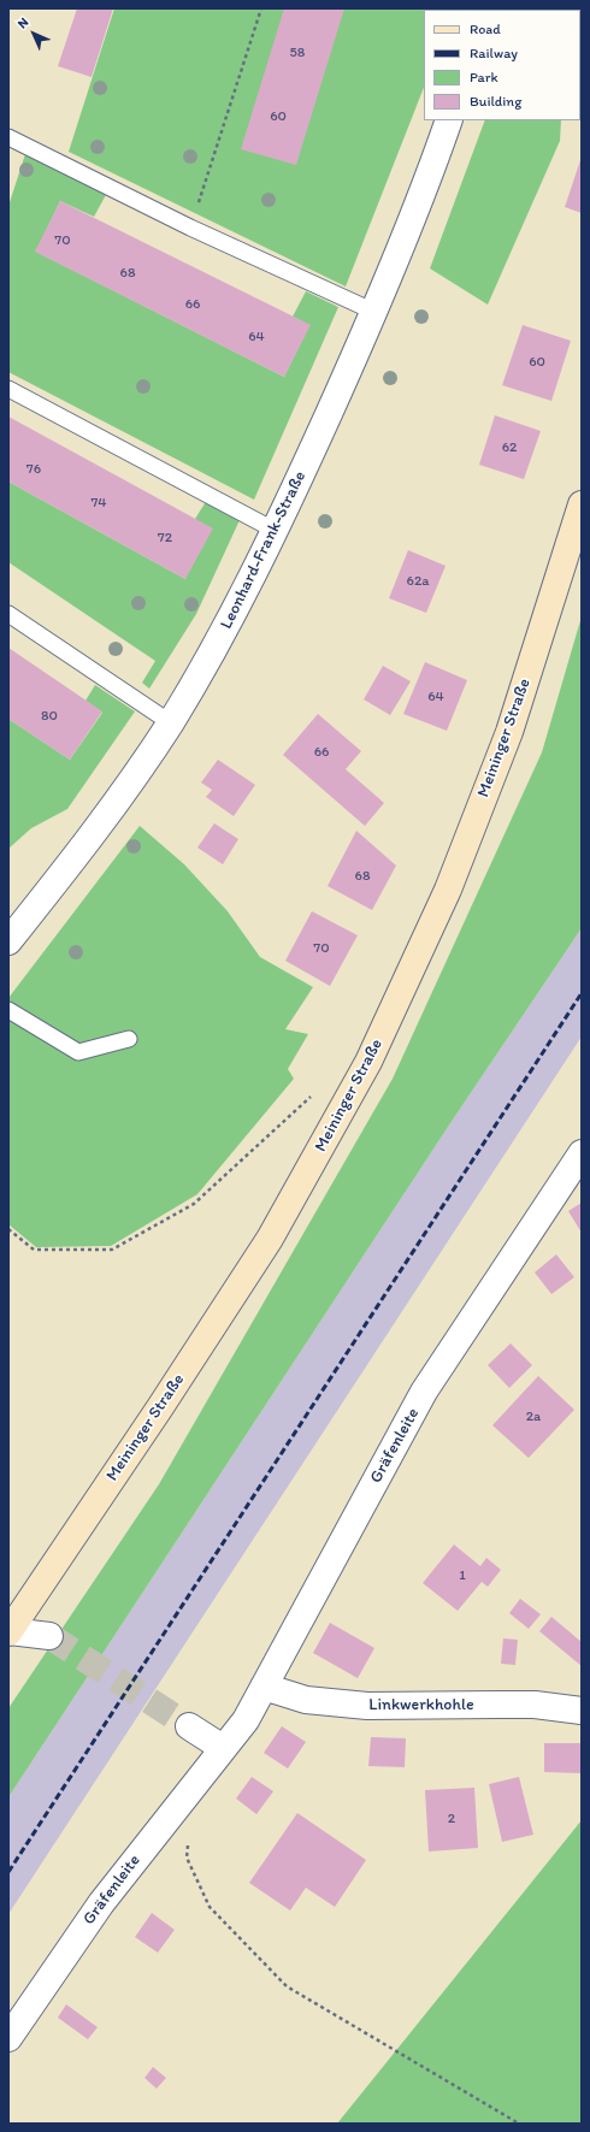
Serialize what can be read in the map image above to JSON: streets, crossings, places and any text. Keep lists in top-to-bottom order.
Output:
{
  "streets": {
    "main road": ["Meininger Straße"],
    "street": ["Leonhard-Frank-Straße", "Gräfenleite", "Linkwerkhohle"]
  },
  "crossings": [
    ["Gräfenleite", "Linkwerkhohle"]
  ],
  "house_numbers": [
    "58",
    "60",
    "70",
    "68",
    "66",
    "64",
    "60",
    "62",
    "76",
    "74",
    "72",
    "62a",
    "64",
    "80",
    "66",
    "68",
    "70",
    "2a",
    "1",
    "2"
  ],
  "legend": [
    "Road",
    "Railway",
    "Park",
    "Building"
  ],
  "north": "top left"
}
